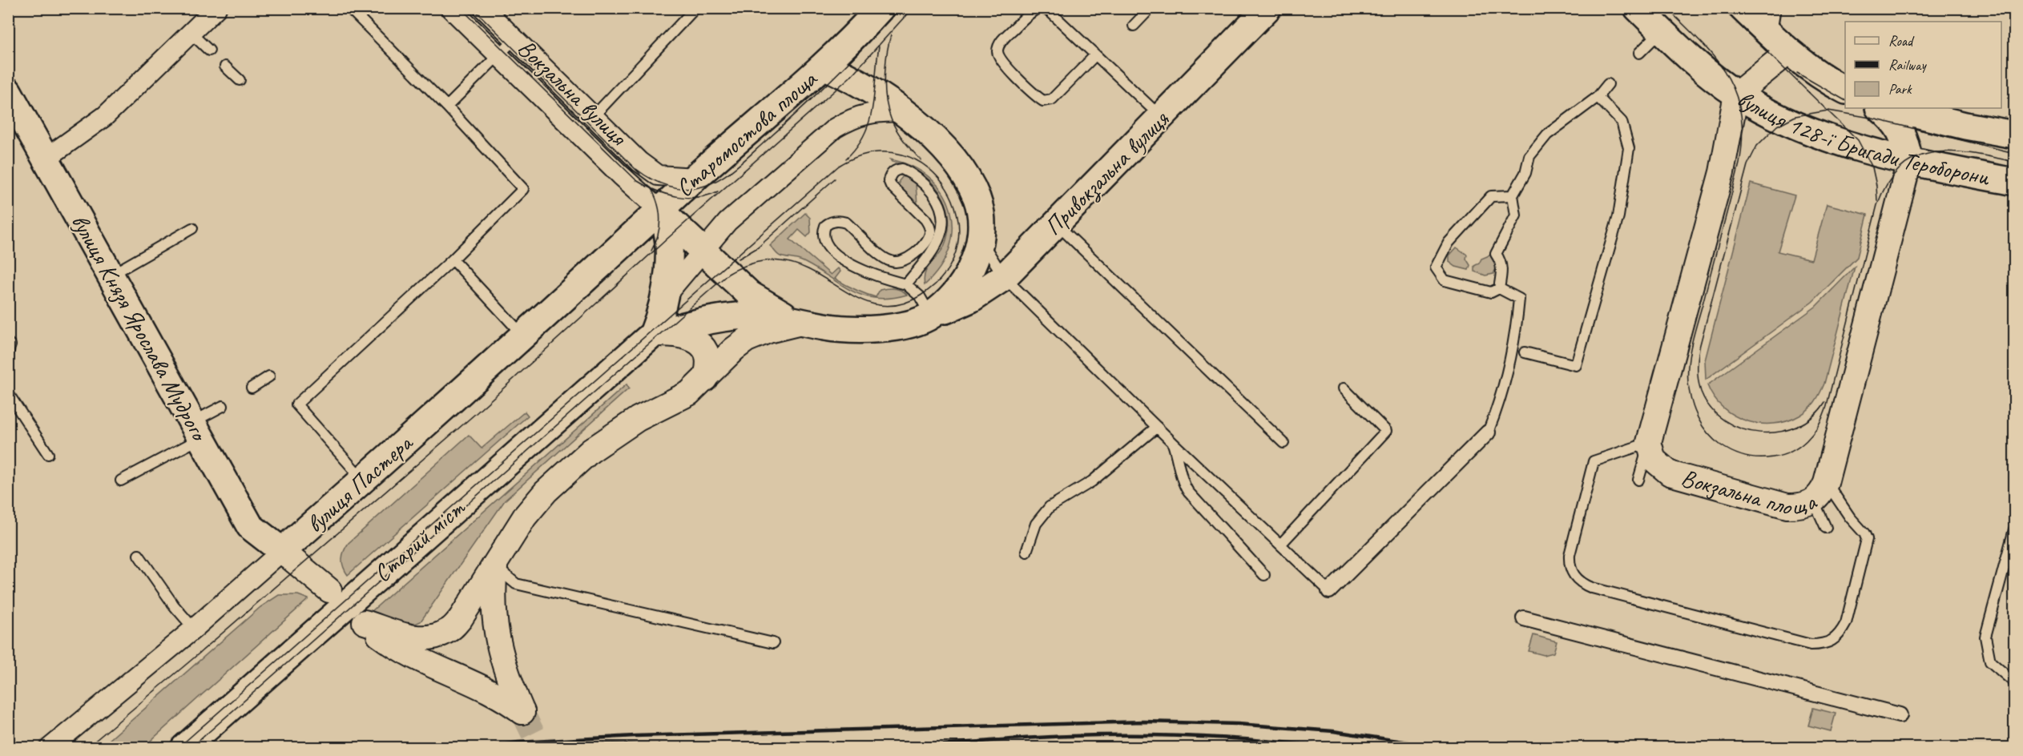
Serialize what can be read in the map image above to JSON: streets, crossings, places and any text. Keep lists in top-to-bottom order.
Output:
{
  "streets": {
    "main road": [
      "Старомостова площа",
      "вулиця 128-ї Бригади Тероборони",
      "Привокзальна вулиця",
      "вулиця Князя Ярослава Мудрого",
      "вулиця Пастера",
      "Старий міст"
    ],
    "street": ["Вокзальна вулиця", "Вокзальна площа"]
  },
  "crossings": [
    ["Вокзальна вулиця", "Старомостова площа"],
    ["Вокзальна вулиця", "вулиця Пастера"],
    ["Старомостова площа", "Привокзальна вулиця"],
    ["Старомостова площа", "вулиця Пастера"],
    ["Старомостова площа", "Старий міст"],
    ["вулиця 128-ї Бригади Тероборони", "Вокзальна площа"],
    ["вулиця Князя Ярослава Мудрого", "вулиця Пастера"]
  ],
  "legend": ["Road", "Railway", "Park"]
}
